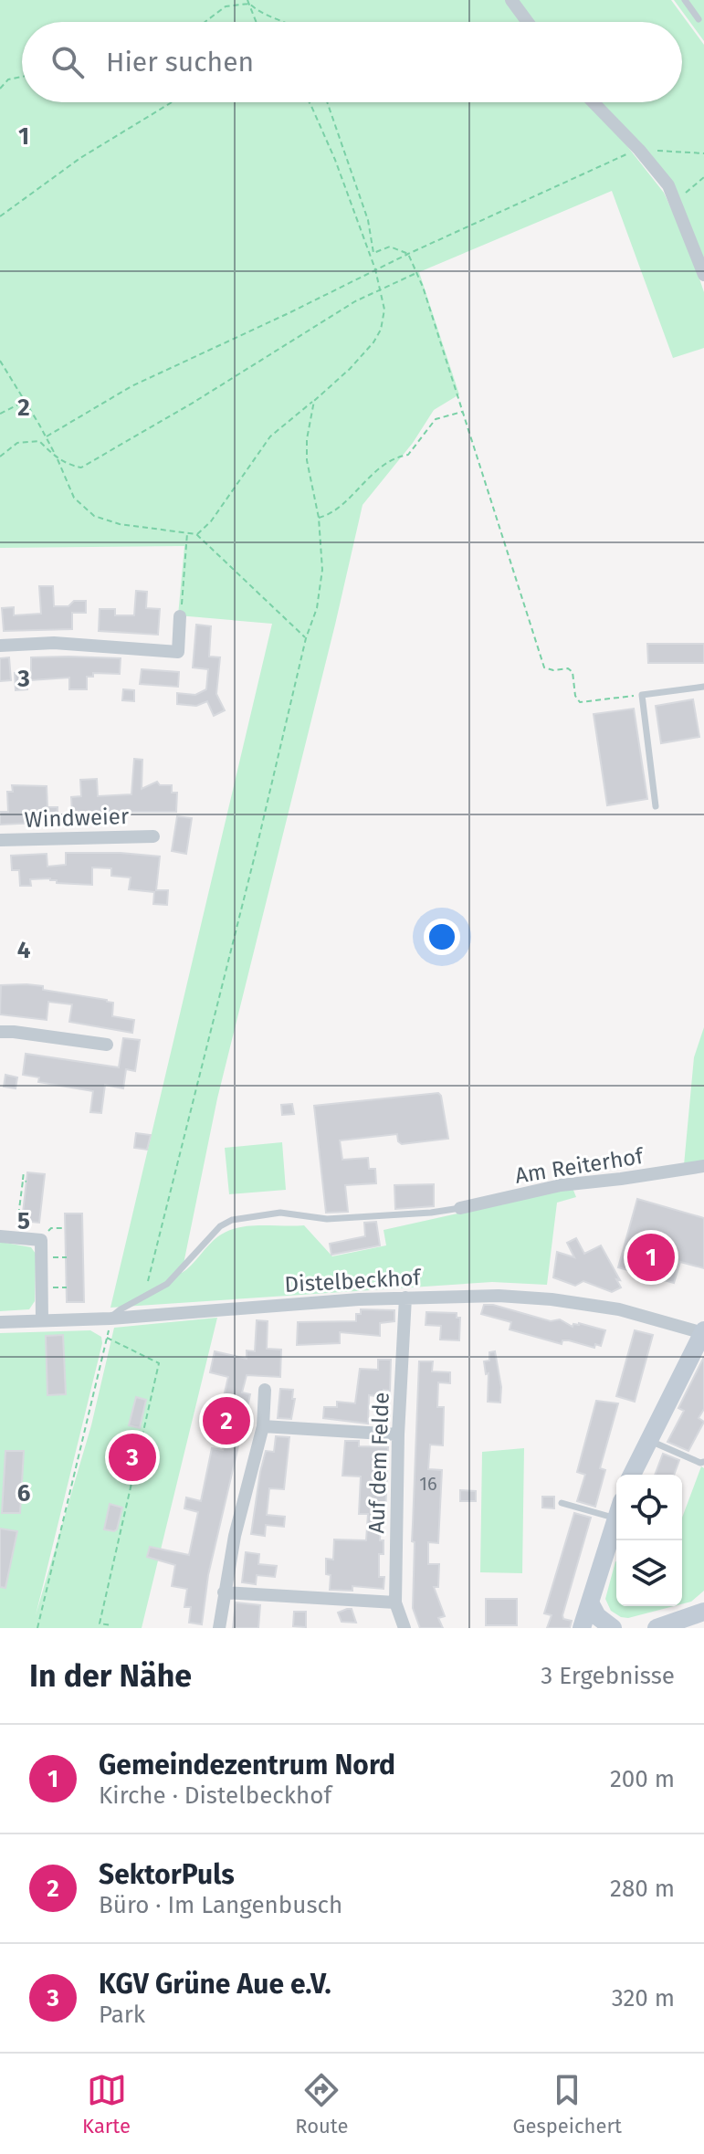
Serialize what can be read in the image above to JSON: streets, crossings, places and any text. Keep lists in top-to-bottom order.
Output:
{
  "streets": {
    "street": [
      "Windweier",
      "Am Reiterhof",
      "Distelbeckhof",
      "Auf dem Felde"
    ]
  },
  "crossings": [
    ["Distelbeckhof", "Auf dem Felde"]
  ],
  "house_numbers": ["16"],
  "page": {
    "search": "Hier suchen",
    "pins": ["1", "2", "3"],
    "heading": ["In der Nähe", "3 Ergebnisse"],
    "list": [
      {
        "mark": "1",
        "name": "Gemeindezentrum Nord",
        "note": "Kirche · Distelbeckhof",
        "value": "200 m"
      },
      {
        "mark": "2",
        "name": "SektorPuls",
        "note": "Büro · Im Langenbusch",
        "value": "280 m"
      },
      {
        "mark": "3",
        "name": "KGV Grüne Aue e.V.",
        "note": "Park",
        "value": "320 m"
      }
    ],
    "nav": ["Karte", "Route", "Gespeichert"]
  },
  "grid": {
    "rows": [
      "1",
      "2",
      "3",
      "4",
      "5",
      "6"
    ]
  }
}
